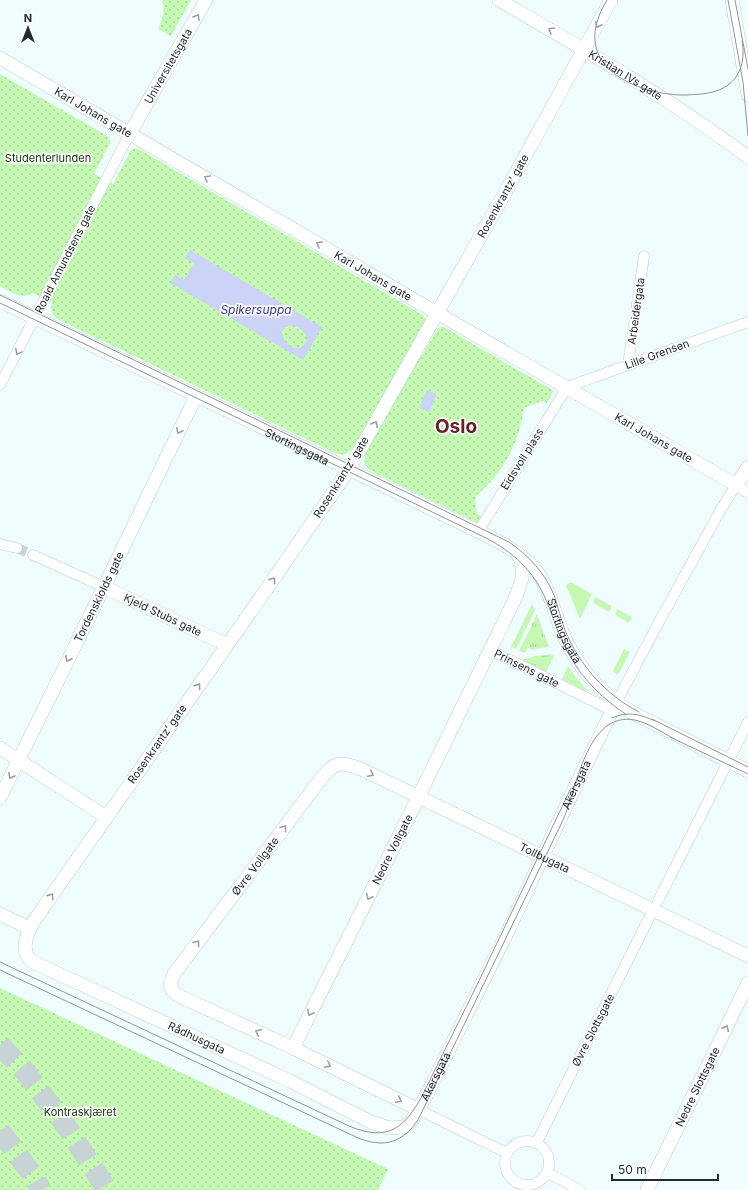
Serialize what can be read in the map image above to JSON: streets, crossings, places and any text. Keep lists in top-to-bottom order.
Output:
{
  "streets": {
    "street": [
      "Universitetsgata",
      "Kristian IVs gate",
      "Karl Johans gate",
      "Rosenkrantz’ gate",
      "Roald Amundsens gate",
      "Arbeidergata",
      "Lille Grensen",
      "Stortingsgata",
      "Eidsvoll plass",
      "Tordenskiolds gate",
      "Kjeld Stubs gate",
      "Prinsens gate",
      "Akersgata",
      "Nedre Vollgate",
      "Tollbugata",
      "Øvre Vollgate",
      "Øvre Slottsgate",
      "Rådhusgata",
      "Nedre Slottsgate"
    ]
  },
  "crossings": [
    ["Universitetsgata", "Karl Johans gate"],
    ["Universitetsgata", "Roald Amundsens gate"],
    ["Kristian IVs gate", "Rosenkrantz’ gate"],
    ["Karl Johans gate", "Rosenkrantz’ gate"],
    ["Karl Johans gate", "Roald Amundsens gate"],
    ["Karl Johans gate", "Lille Grensen"],
    ["Karl Johans gate", "Eidsvoll plass"],
    ["Karl Johans gate", "Akersgata"],
    ["Rosenkrantz’ gate", "Stortingsgata"],
    ["Rosenkrantz’ gate", "Kjeld Stubs gate"],
    ["Rosenkrantz’ gate", "Rådhusgata"],
    ["Roald Amundsens gate", "Stortingsgata"],
    ["Arbeidergata", "Lille Grensen"],
    ["Lille Grensen", "Eidsvoll plass"],
    ["Stortingsgata", "Eidsvoll plass"],
    ["Stortingsgata", "Tordenskiolds gate"],
    ["Stortingsgata", "Prinsens gate"],
    ["Stortingsgata", "Akersgata"],
    ["Tordenskiolds gate", "Kjeld Stubs gate"],
    ["Prinsens gate", "Akersgata"],
    ["Prinsens gate", "Nedre Vollgate"],
    ["Akersgata", "Tollbugata"],
    ["Akersgata", "Rådhusgata"],
    ["Nedre Vollgate", "Tollbugata"],
    ["Nedre Vollgate", "Øvre Vollgate"],
    ["Tollbugata", "Øvre Vollgate"]
  ],
  "one_way": [
    "Universitetsgata",
    "Karl Johans gate",
    "Rosenkrantz’ gate",
    "Tordenskiolds gate",
    "Nedre Vollgate",
    "Nedre Slottsgate"
  ],
  "districts": ["Oslo"],
  "water": ["Spikersuppa"],
  "parks": ["Studenterlunden", "Kontraskjæret"],
  "scale_bar": "50 m",
  "north": "top"
}
